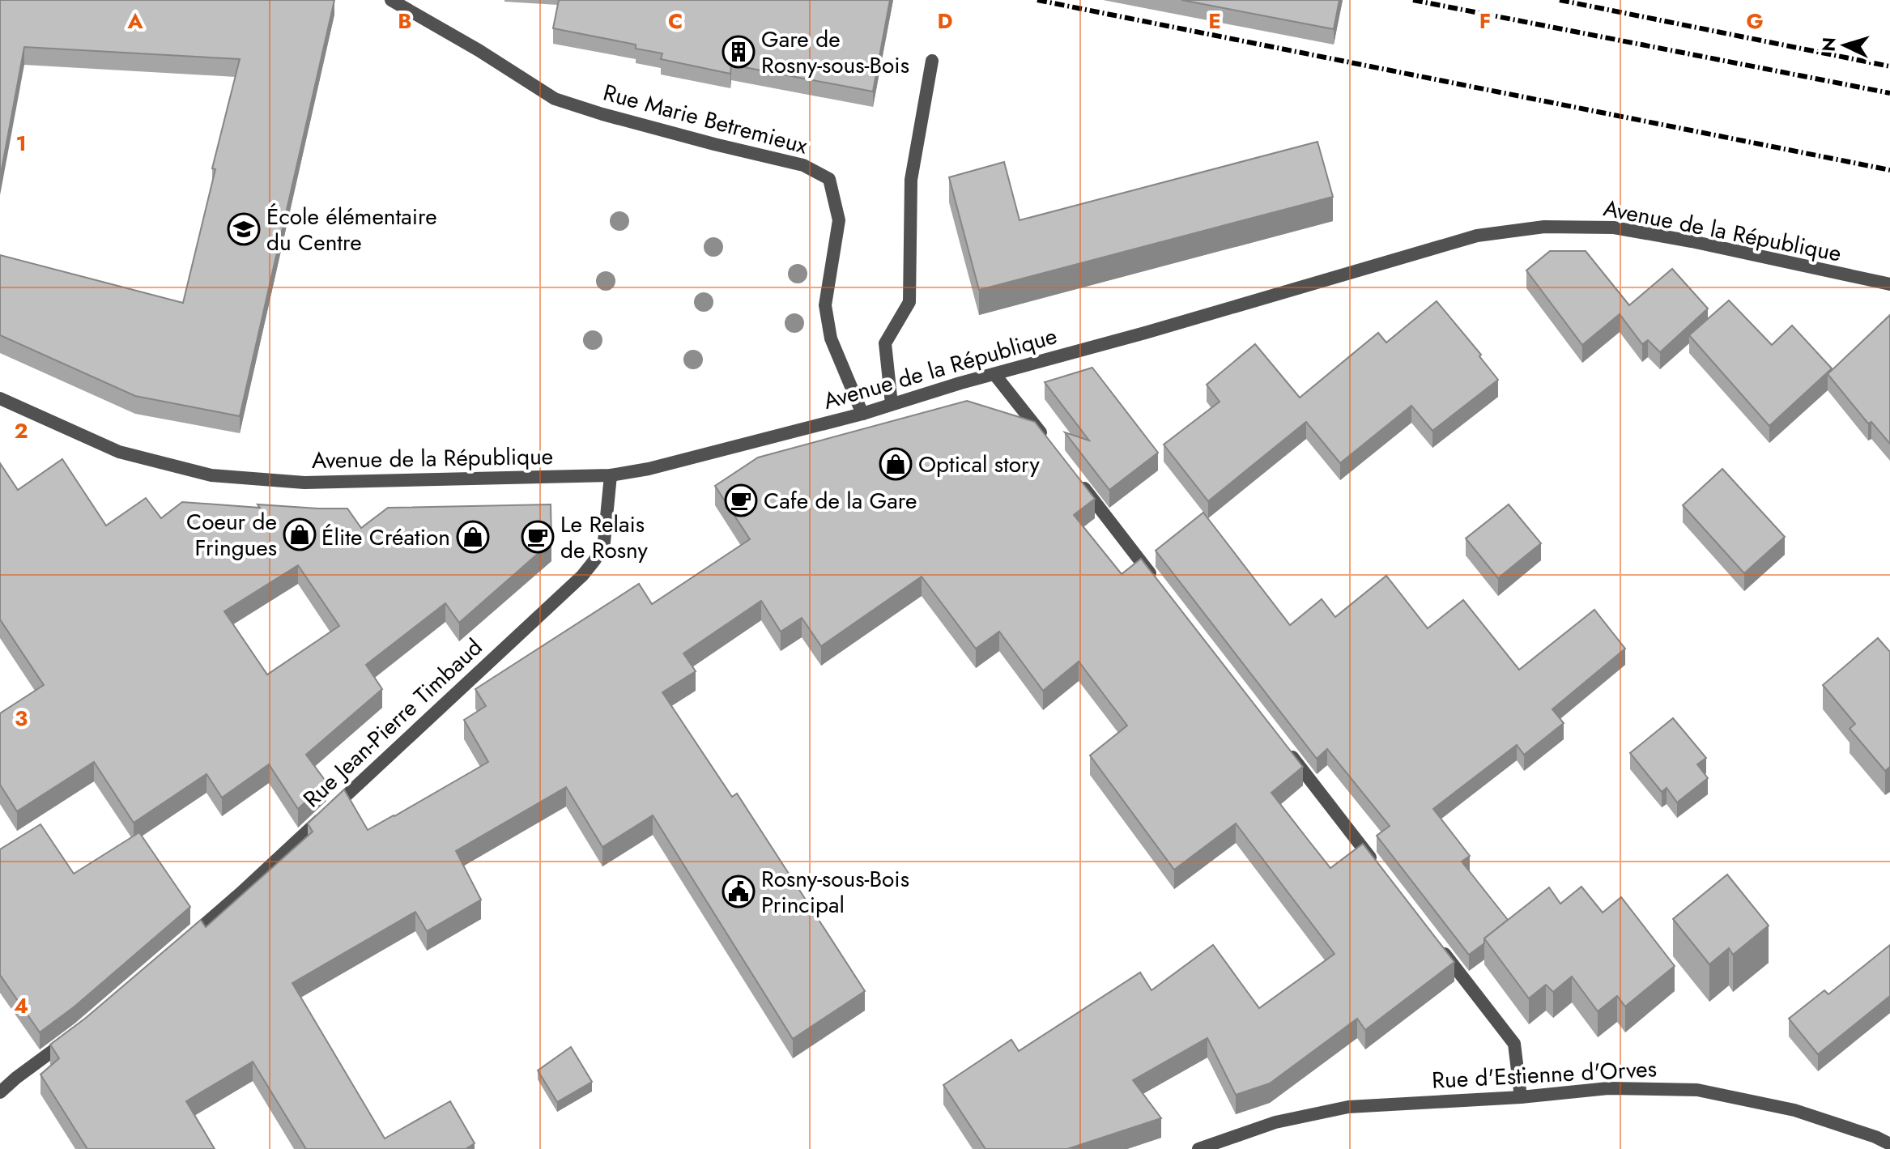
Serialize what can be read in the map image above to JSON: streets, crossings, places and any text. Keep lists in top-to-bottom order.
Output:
{
  "streets": {
    "street": [
      "Rue Marie Betremieux",
      "Avenue de la République",
      "Rue Jean-Pierre Timbaud",
      "Rue d'Estienne d'Orves"
    ]
  },
  "crossings": [
    ["Rue Marie Betremieux", "Avenue de la République"],
    ["Avenue de la République", "Rue Jean-Pierre Timbaud"]
  ],
  "places": {
    "building": ["Gare de Rosny-sous-Bois"],
    "school or university": ["École élémentaire du Centre"],
    "shop": ["Optical story", "Coeur de Fringues", "Élite Création"],
    "cafe": ["Cafe de la Gare", "Le Relais de Rosny"],
    "public building": ["Rosny-sous-Bois Principal"]
  },
  "north": "left",
  "grid": {
    "columns": [
      "A",
      "B",
      "C",
      "D",
      "E",
      "F",
      "G"
    ],
    "rows": [
      "1",
      "2",
      "3",
      "4"
    ]
  }
}
